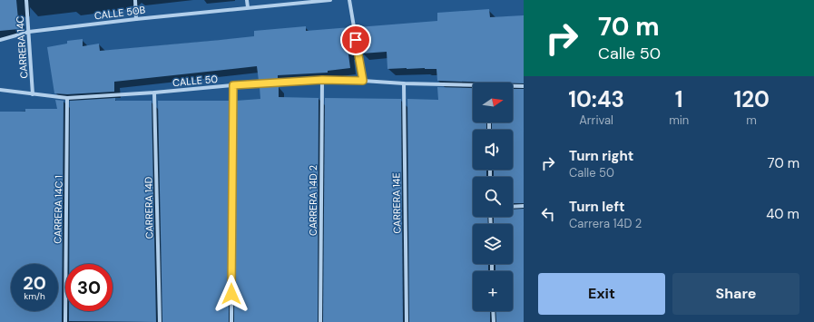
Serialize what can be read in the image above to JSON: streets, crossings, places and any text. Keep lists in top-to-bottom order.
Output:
{
  "streets": {
    "street": [
      "CALLE 50B",
      "CARRERA 14C",
      "CALLE 50",
      "CARRERA 14D 2",
      "CARRERA 14E",
      "CARRERA 14D",
      "CARRERA 14C 1"
    ]
  },
  "crossings": [
    ["CALLE 50B", "CARRERA 14C"],
    ["CARRERA 14C", "CALLE 50"],
    ["CALLE 50", "CARRERA 14D 2"],
    ["CALLE 50", "CARRERA 14E"],
    ["CALLE 50", "CARRERA 14D"],
    ["CALLE 50", "CARRERA 14C 1"]
  ],
  "north": "right",
  "page": {
    "turn": ["70 m", "Calle 50"],
    "eta": [
      "10:43",
      "Arrival",
      "1",
      "min",
      "120",
      "m"
    ],
    "map_buttons": "+",
    "list": [
      {
        "name": "Turn right",
        "note": "Calle 50",
        "value": "70 m"
      },
      {
        "name": "Turn left",
        "note": "Carrera 14D 2",
        "value": "40 m"
      }
    ],
    "speed": "20 km/h",
    "limit": "30",
    "buttons": ["Exit", "Share"]
  }
}
